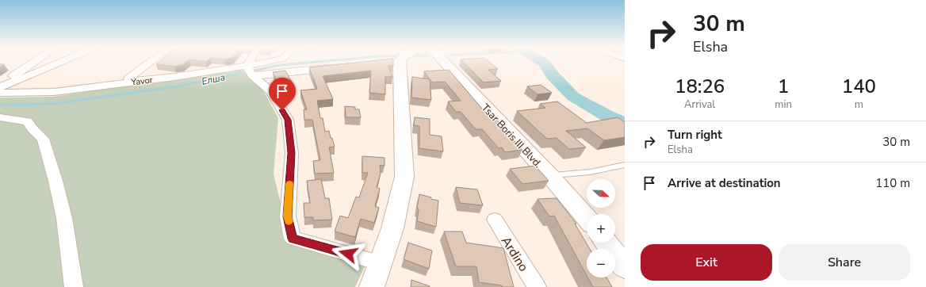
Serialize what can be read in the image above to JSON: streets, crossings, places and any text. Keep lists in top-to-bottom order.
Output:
{
  "streets": {
    "main road": ["Tsar Boris III Blvd."],
    "street": ["Yavor", "Ardino"]
  },
  "water": ["Елша"],
  "north": "right",
  "page": {
    "turn": ["30 m", "Elsha"],
    "eta": [
      "18:26",
      "Arrival",
      "1",
      "min",
      "140",
      "m"
    ],
    "list": [
      {
        "name": "Turn right",
        "note": "Elsha",
        "value": "30 m"
      },
      {
        "name": "Arrive at destination",
        "value": "110 m"
      }
    ],
    "map_buttons": ["+", "−"],
    "buttons": ["Exit", "Share"]
  }
}
